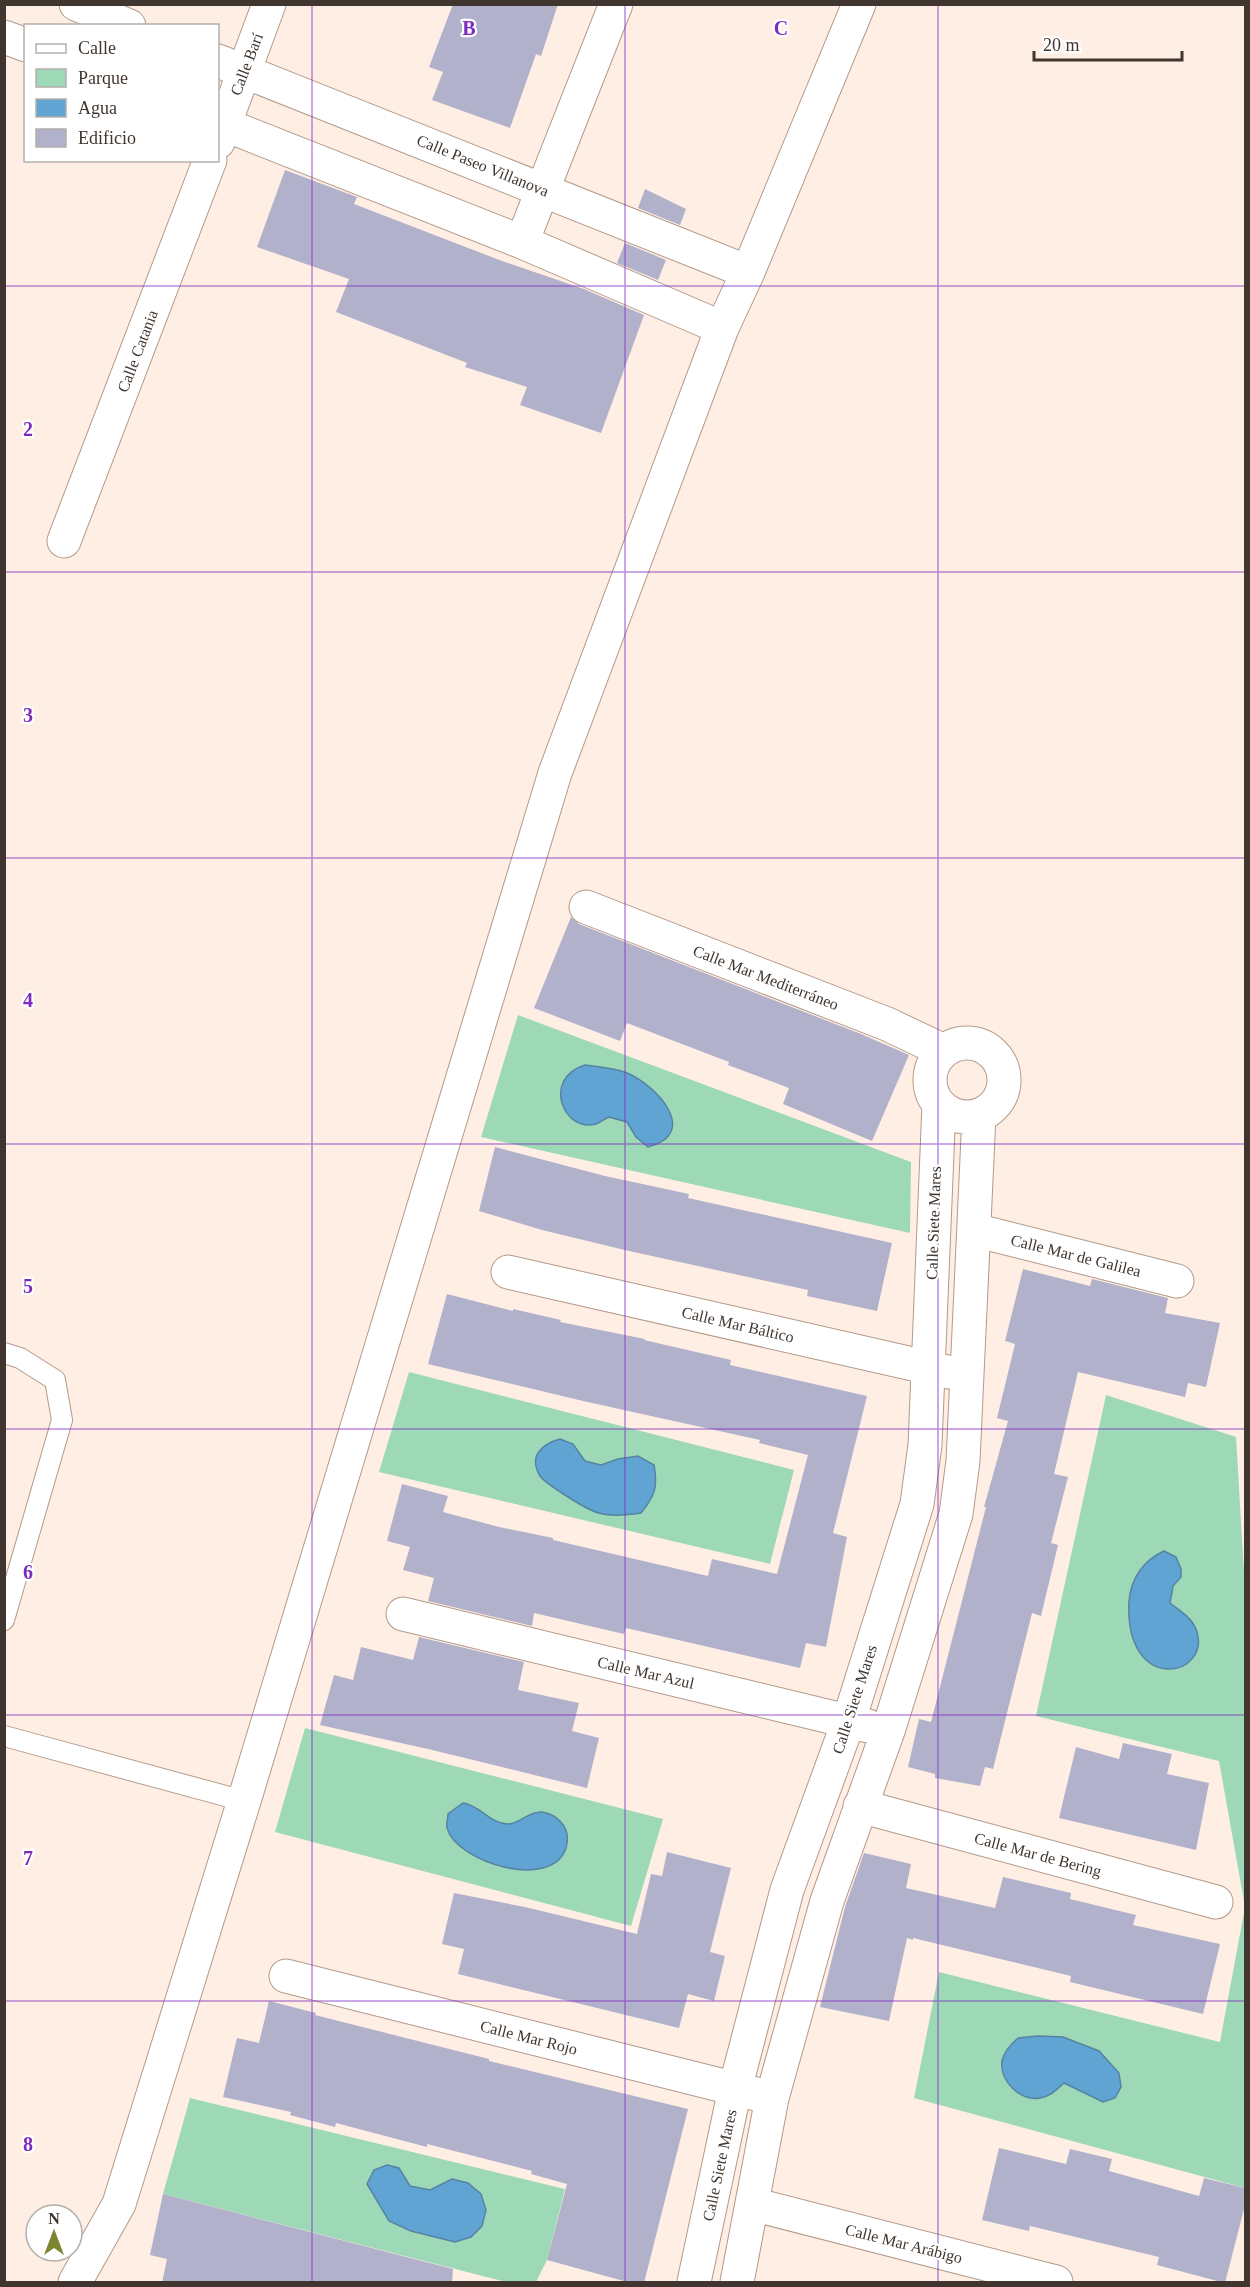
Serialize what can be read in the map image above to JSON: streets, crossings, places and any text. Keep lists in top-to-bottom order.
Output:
{
  "streets": {
    "street": [
      "Calle Barí",
      "Calle Paseo Villanova",
      "Calle Catania",
      "Calle Mar Mediterráneo",
      "Calle Siete Mares",
      "Calle Mar de Galilea",
      "Calle Mar Báltico",
      "Calle Mar Azul",
      "Calle Mar de Bering",
      "Calle Mar Rojo",
      "Calle Mar Arábigo"
    ]
  },
  "crossings": [
    ["Calle Barí", "Calle Paseo Villanova"],
    ["Calle Mar Mediterráneo", "Calle Siete Mares"],
    ["Calle Siete Mares", "Calle Mar Báltico"],
    ["Calle Siete Mares", "Calle Mar Azul"],
    ["Calle Siete Mares", "Calle Mar Rojo"]
  ],
  "legend": [
    "Calle",
    "Parque",
    "Agua",
    "Edificio"
  ],
  "scale_bar": "20 m",
  "north": "top",
  "grid": {
    "columns": ["B", "C"],
    "rows": [
      "2",
      "3",
      "4",
      "5",
      "6",
      "7",
      "8"
    ]
  }
}
